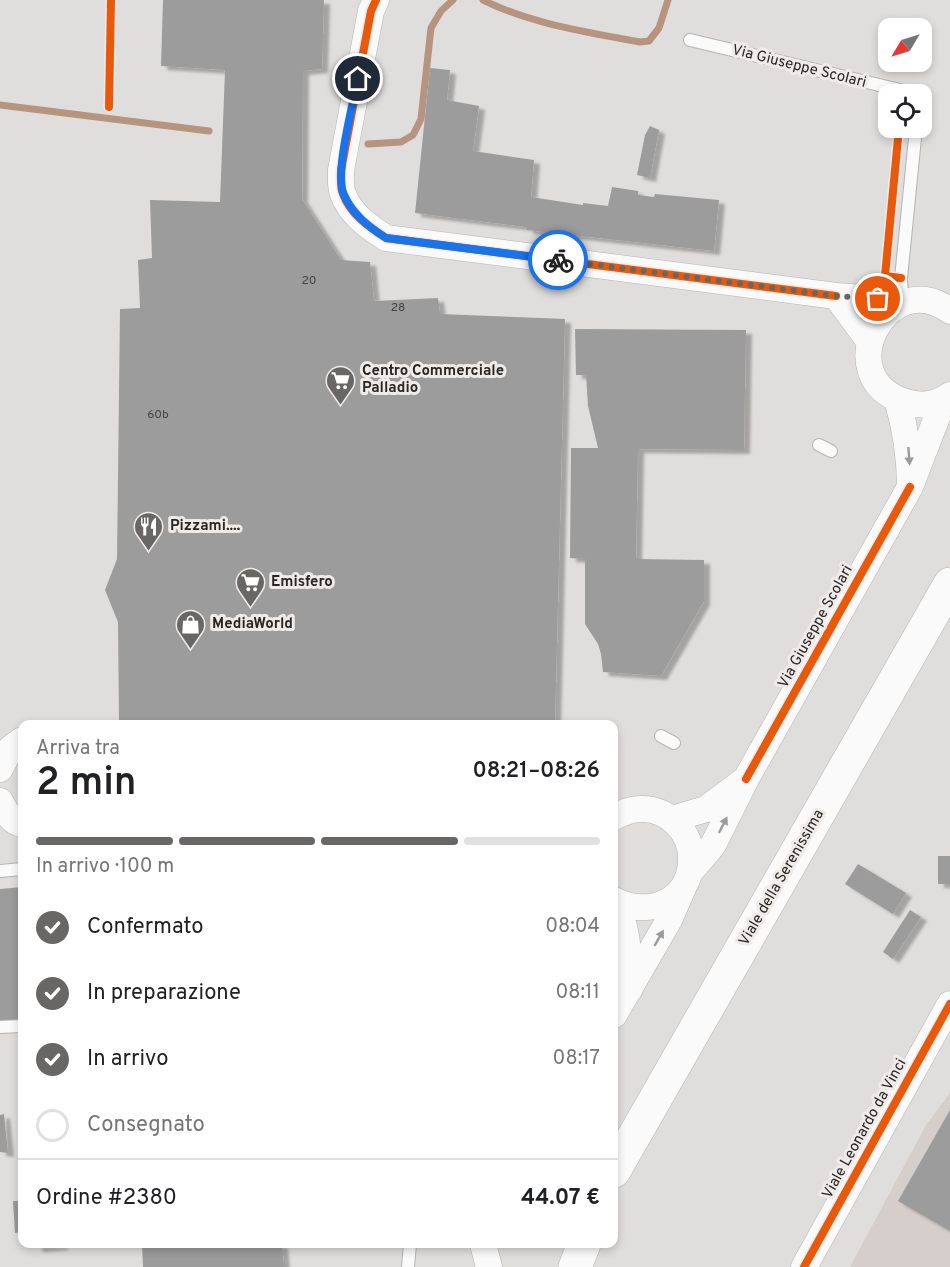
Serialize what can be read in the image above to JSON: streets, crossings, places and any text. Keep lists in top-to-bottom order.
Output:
{
  "streets": {
    "main road": ["Viale della Serenissima"],
    "street": ["Via Giuseppe Scolari", "Viale Leonardo da Vinci"]
  },
  "places": {
    "supermarket": ["Centro Commerciale Palladio", "Emisfero"],
    "restaurant": ["Pizzami...."],
    "shop": ["MediaWorld"]
  },
  "house_numbers": ["20", "28", "60b"],
  "north": "bottom left",
  "page": {
    "heading": ["2 min", "Arriva tra", "08:21–08:26"],
    "panel": ["Ordine #2380", "44.07 €"],
    "bar": "In arrivo · 100 m",
    "list": [
      ["Confermato", "08:04"],
      ["In preparazione", "08:11"],
      ["In arrivo", "08:17"],
      "Consegnato"
    ]
  }
}
